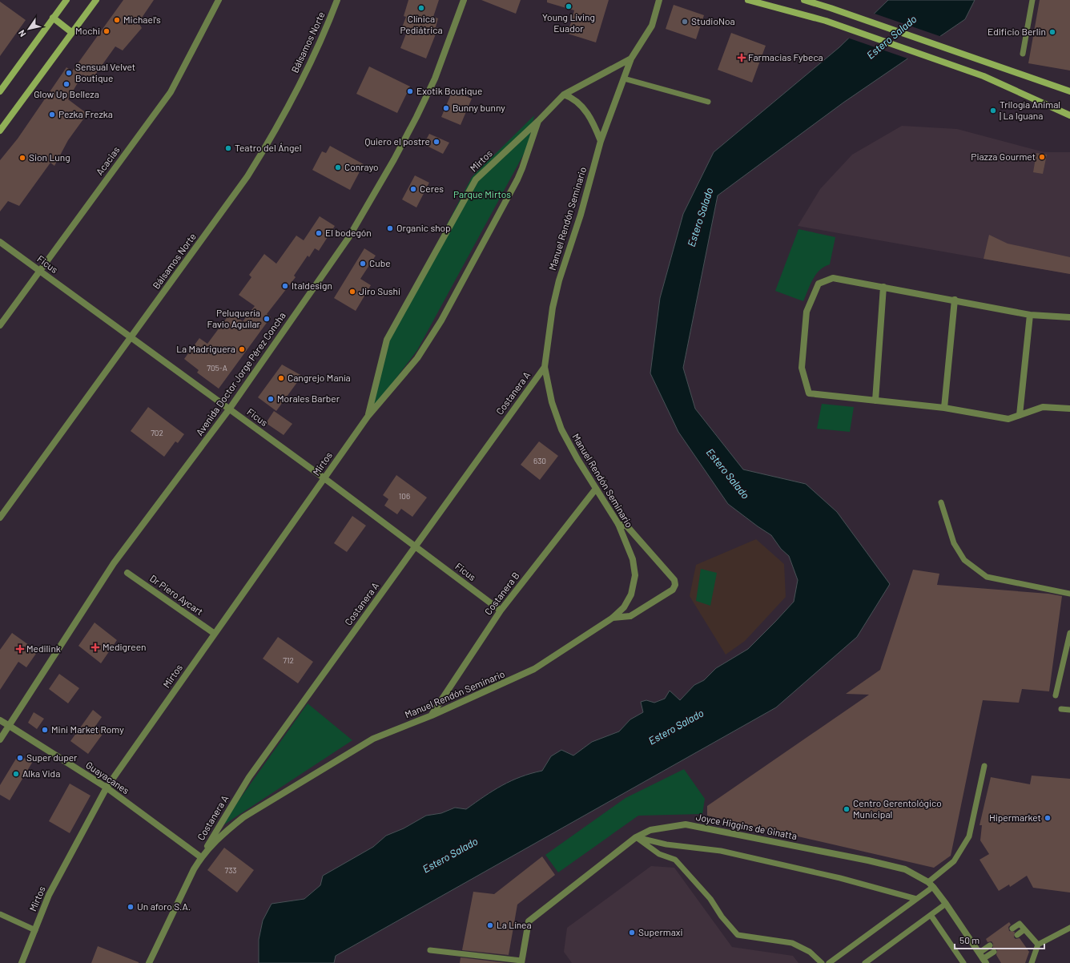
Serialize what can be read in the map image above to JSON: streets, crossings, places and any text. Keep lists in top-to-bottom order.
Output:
{
  "streets": {
    "street": [
      "Bálsamos Norte",
      "Acacias",
      "Mirtos",
      "Manuel Rendón Seminario",
      "Ficus",
      "Avenida Doctor Jorge Pérez Concha",
      "Costanera A",
      "Costanera B",
      "Dr Piero Aycart",
      "Guayacanes",
      "Joyce Higgins de Ginatta"
    ]
  },
  "crossings": [
    ["Bálsamos Norte", "Ficus"],
    ["Acacias", "Ficus"],
    ["Mirtos", "Manuel Rendón Seminario"],
    ["Mirtos", "Ficus"],
    ["Mirtos", "Dr Piero Aycart"],
    ["Mirtos", "Guayacanes"],
    ["Manuel Rendón Seminario", "Costanera A"],
    ["Manuel Rendón Seminario", "Costanera B"],
    ["Manuel Rendón Seminario", "Guayacanes"],
    ["Ficus", "Avenida Doctor Jorge Pérez Concha"],
    ["Ficus", "Costanera A"],
    ["Ficus", "Costanera B"],
    ["Avenida Doctor Jorge Pérez Concha", "Guayacanes"],
    ["Costanera A", "Guayacanes"]
  ],
  "water": ["Estero Salado"],
  "parks": ["Parque Mirtos"],
  "places": {
    "other": [
      "Young Living Euador",
      "Clínica Pediátrica",
      "Michael's",
      "StudioNoa",
      "Mochi",
      "Edificio Berlin",
      "Sensual Velvet Boutique",
      "Glow Up Belleza",
      "Exotik Boutique",
      "Bunny bunny",
      "Trilogía Animal | La Iguana",
      "Pezka Frezka",
      "Quiero el postre",
      "Teatro del Ángel",
      "Piazza Gourmet",
      "Sion Lung",
      "Conrayo",
      "Ceres",
      "Organic shop",
      "El bodegón",
      "Cube",
      "Italdesign",
      "Jiro Sushi",
      "Peluquería Favio Aguilar",
      "La Madriguera",
      "Cangrejo Manía",
      "Morales Barber",
      "Mini Market Romy",
      "Super duper",
      "Alka Vida",
      "Centro Gerentológico Municipal",
      "Hipermarket",
      "Un aforo S.A.",
      "La Línea",
      "Supermaxi"
    ],
    "health": ["Farmacias Fybeca", "Medigreen", "Medilink"]
  },
  "house_numbers": [
    "705-A",
    "702",
    "630",
    "106",
    "712",
    "733"
  ],
  "scale_bar": "50 m",
  "north": "bottom left"
}
